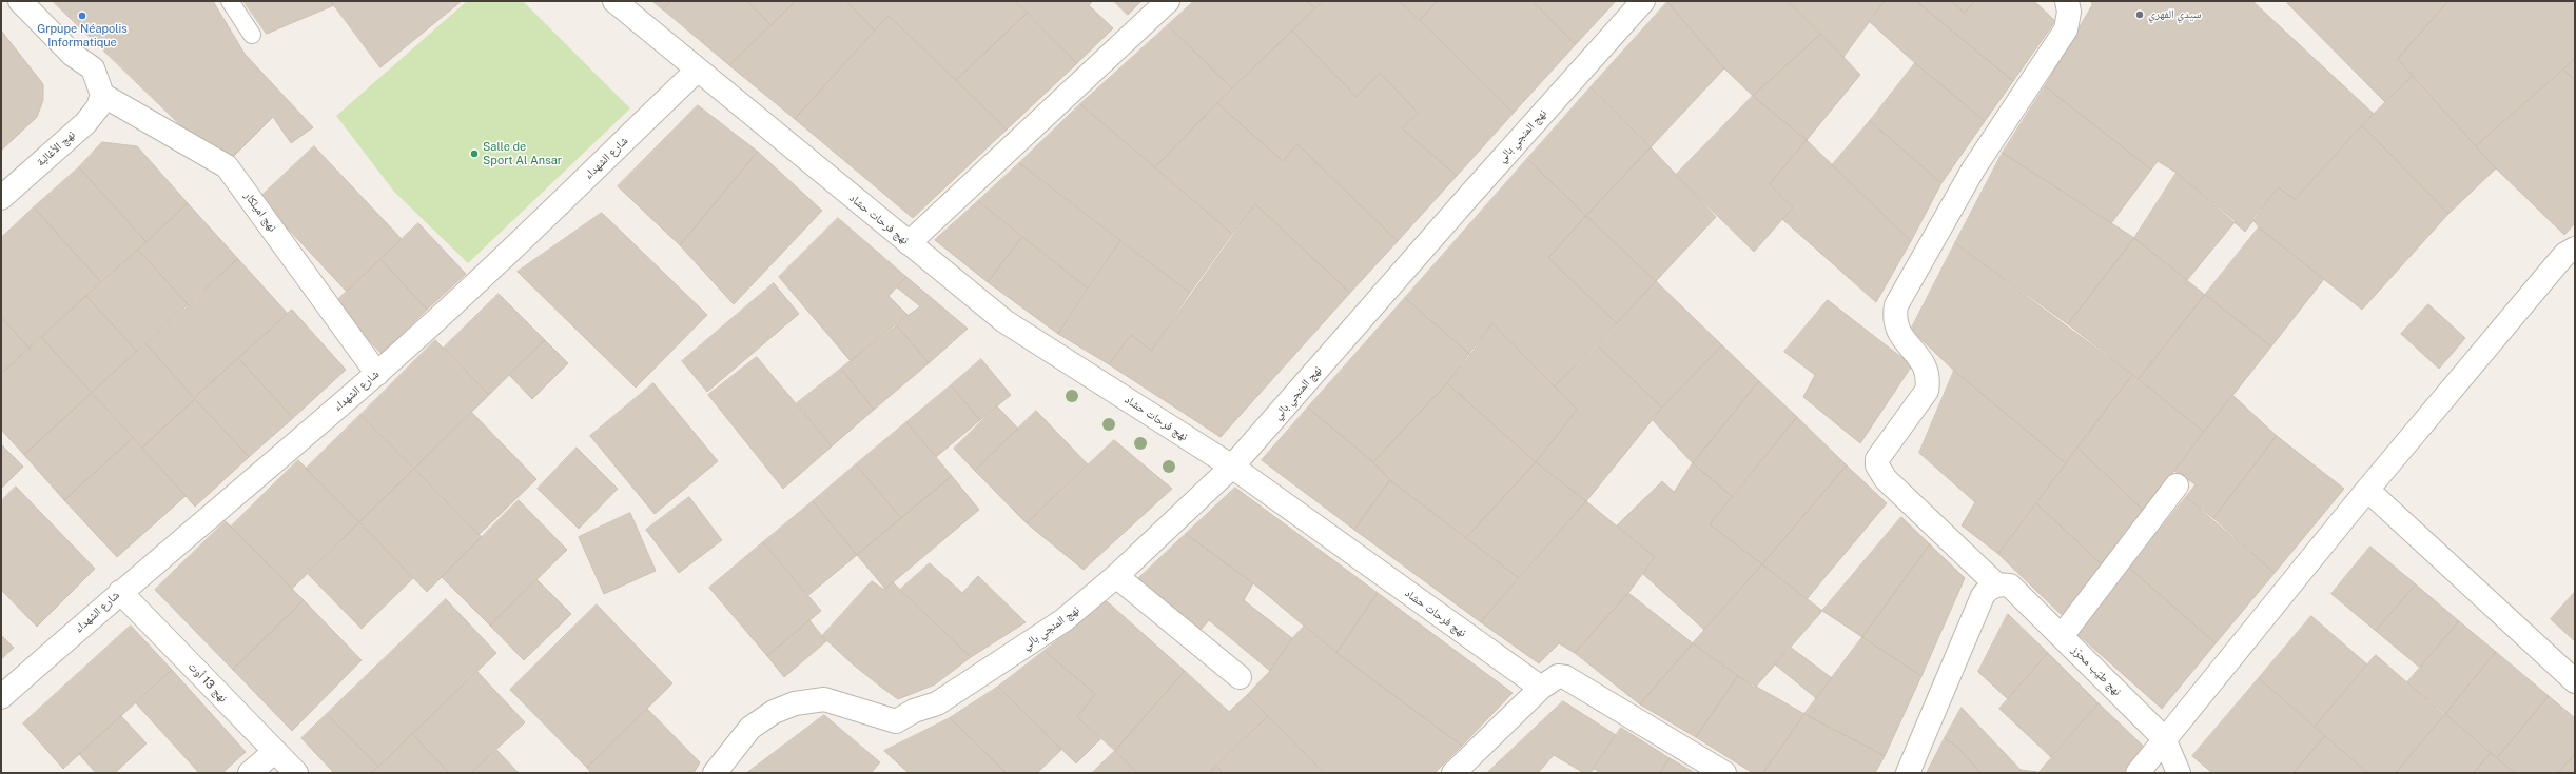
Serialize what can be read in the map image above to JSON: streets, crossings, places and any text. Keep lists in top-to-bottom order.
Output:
{
  "streets": {
    "street": [
      "نهج المنجي بالي",
      "نهج الأغالبة",
      "شارع الشهداء",
      "نهج اميلكار",
      "نهج فرحات حشاد",
      "نهج طيّب محرّز",
      "نهج 13 أوت"
    ]
  },
  "crossings": [
    ["نهج المنجي بالي", "نهج فرحات حشاد"],
    ["نهج الأغالبة", "نهج اميلكار"],
    ["شارع الشهداء", "نهج اميلكار"],
    ["شارع الشهداء", "نهج فرحات حشاد"],
    ["شارع الشهداء", "نهج 13 أوت"]
  ],
  "places": ["سيدي الفهري", "Grpupe Néapolis Informatique", "Salle de Sport Al Ansar"]
}
